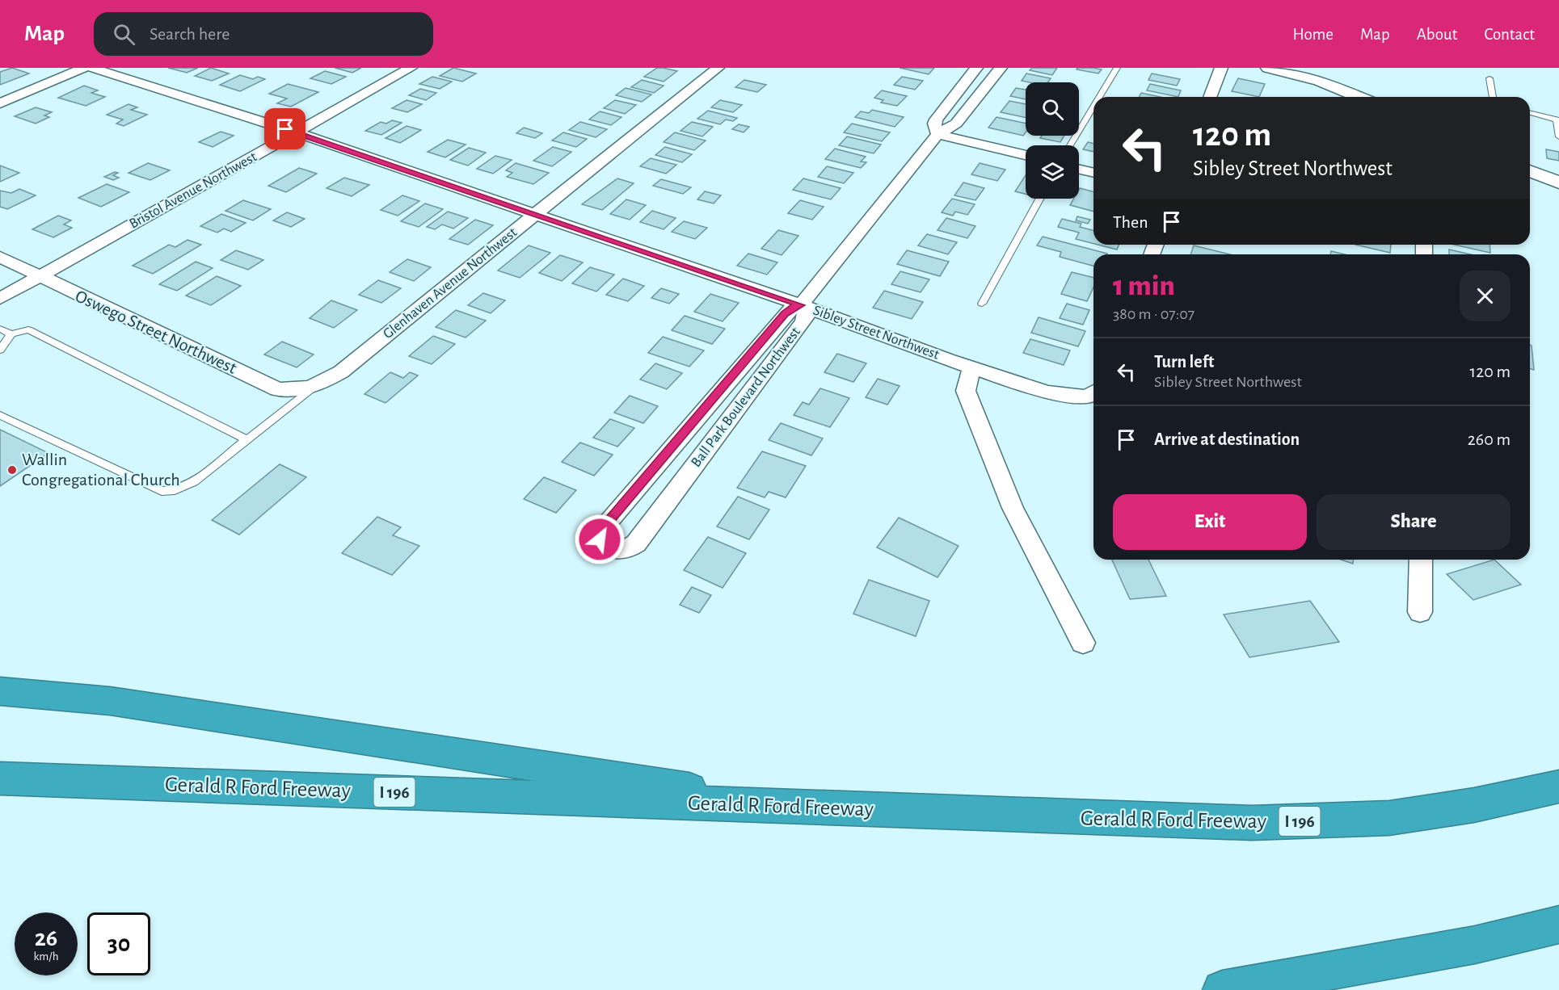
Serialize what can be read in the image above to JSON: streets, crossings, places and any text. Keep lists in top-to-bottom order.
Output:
{
  "streets": {
    "highway": ["Gerald R Ford Freeway", "I 196"],
    "street": [
      "Bristol Avenue Northwest",
      "Glenhaven Avenue Northwest",
      "Oswego Street Northwest",
      "Sibley Street Northwest",
      "Ball Park Boulevard Northwest"
    ]
  },
  "crossings": [
    ["Bristol Avenue Northwest", "Oswego Street Northwest"],
    ["Bristol Avenue Northwest", "Sibley Street Northwest"],
    ["Glenhaven Avenue Northwest", "Oswego Street Northwest"],
    ["Glenhaven Avenue Northwest", "Sibley Street Northwest"],
    ["Sibley Street Northwest", "Ball Park Boulevard Northwest"]
  ],
  "places": ["Wallin Congregational Church"],
  "page": {
    "header": "Map",
    "search": "Search here",
    "nav": [
      "Home",
      "Map",
      "About",
      "Contact"
    ],
    "turn": ["120 m", "Sibley Street Northwest"],
    "then": "Then",
    "heading": ["1 min", "380 m · 07:07"],
    "list": [
      {
        "name": "Turn left",
        "note": "Sibley Street Northwest",
        "value": "120 m"
      },
      {
        "name": "Arrive at destination",
        "value": "260 m"
      }
    ],
    "buttons": ["Exit", "Share"],
    "speed": "26 km/h",
    "limit": "30"
  }
}
